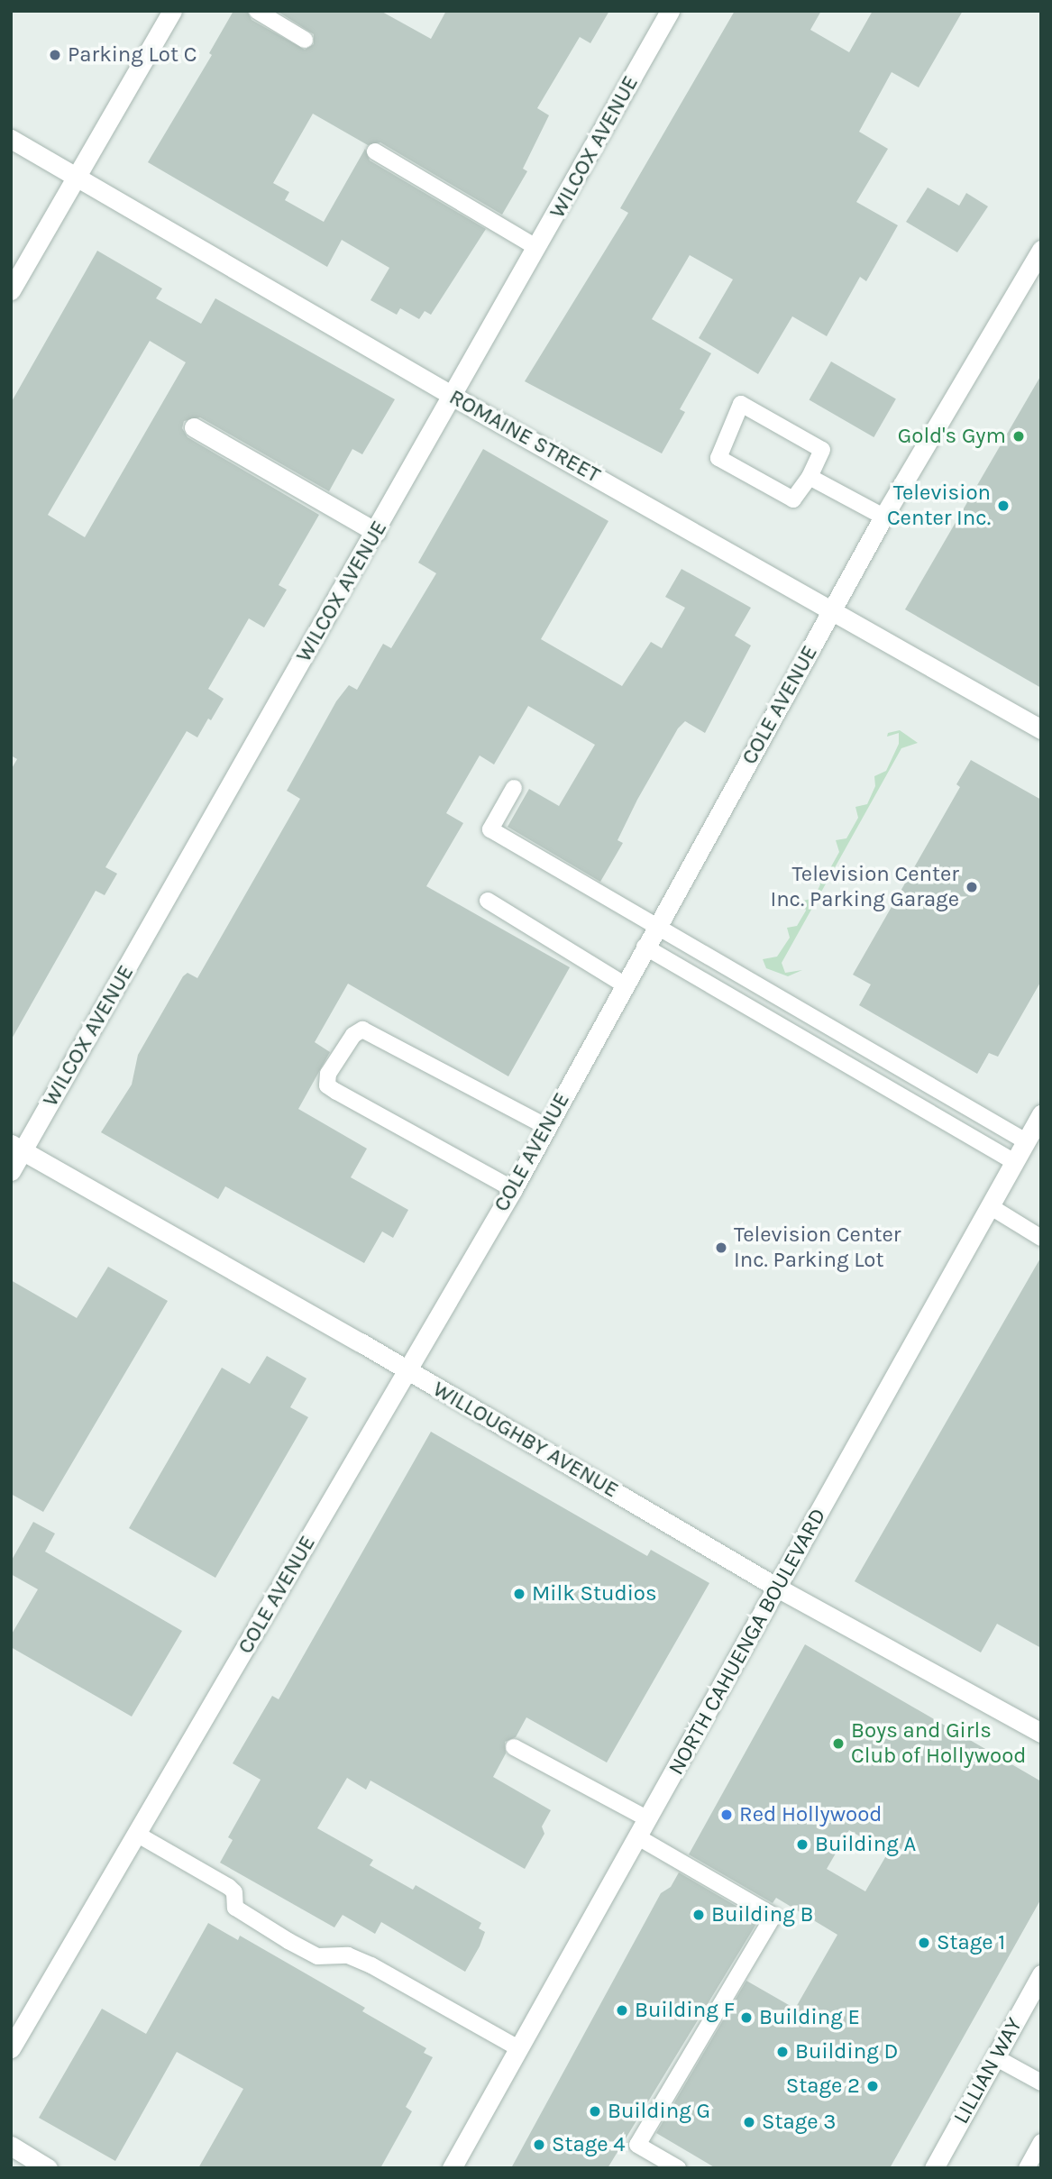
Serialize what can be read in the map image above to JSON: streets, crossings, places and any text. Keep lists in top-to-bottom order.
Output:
{
  "streets": {
    "street": [
      "WILCOX AVENUE",
      "ROMAINE STREET",
      "COLE AVENUE",
      "WILLOUGHBY AVENUE",
      "NORTH CAHUENGA BOULEVARD",
      "LILLIAN WAY"
    ]
  },
  "crossings": [
    ["WILCOX AVENUE", "ROMAINE STREET"],
    ["WILCOX AVENUE", "WILLOUGHBY AVENUE"],
    ["ROMAINE STREET", "COLE AVENUE"],
    ["COLE AVENUE", "WILLOUGHBY AVENUE"],
    ["WILLOUGHBY AVENUE", "NORTH CAHUENGA BOULEVARD"]
  ],
  "places": [
    "Parking Lot C",
    "Gold's Gym",
    "Television Center Inc.",
    "Television Center Inc. Parking Garage",
    "Television Center Inc. Parking Lot",
    "Milk Studios",
    "Boys and Girls Club of Hollywood",
    "Red Hollywood",
    "Building A",
    "Building B",
    "Stage 1",
    "Building F",
    "Building E",
    "Building D",
    "Stage 2",
    "Building G",
    "Stage 3",
    "Stage 4"
  ]
}
